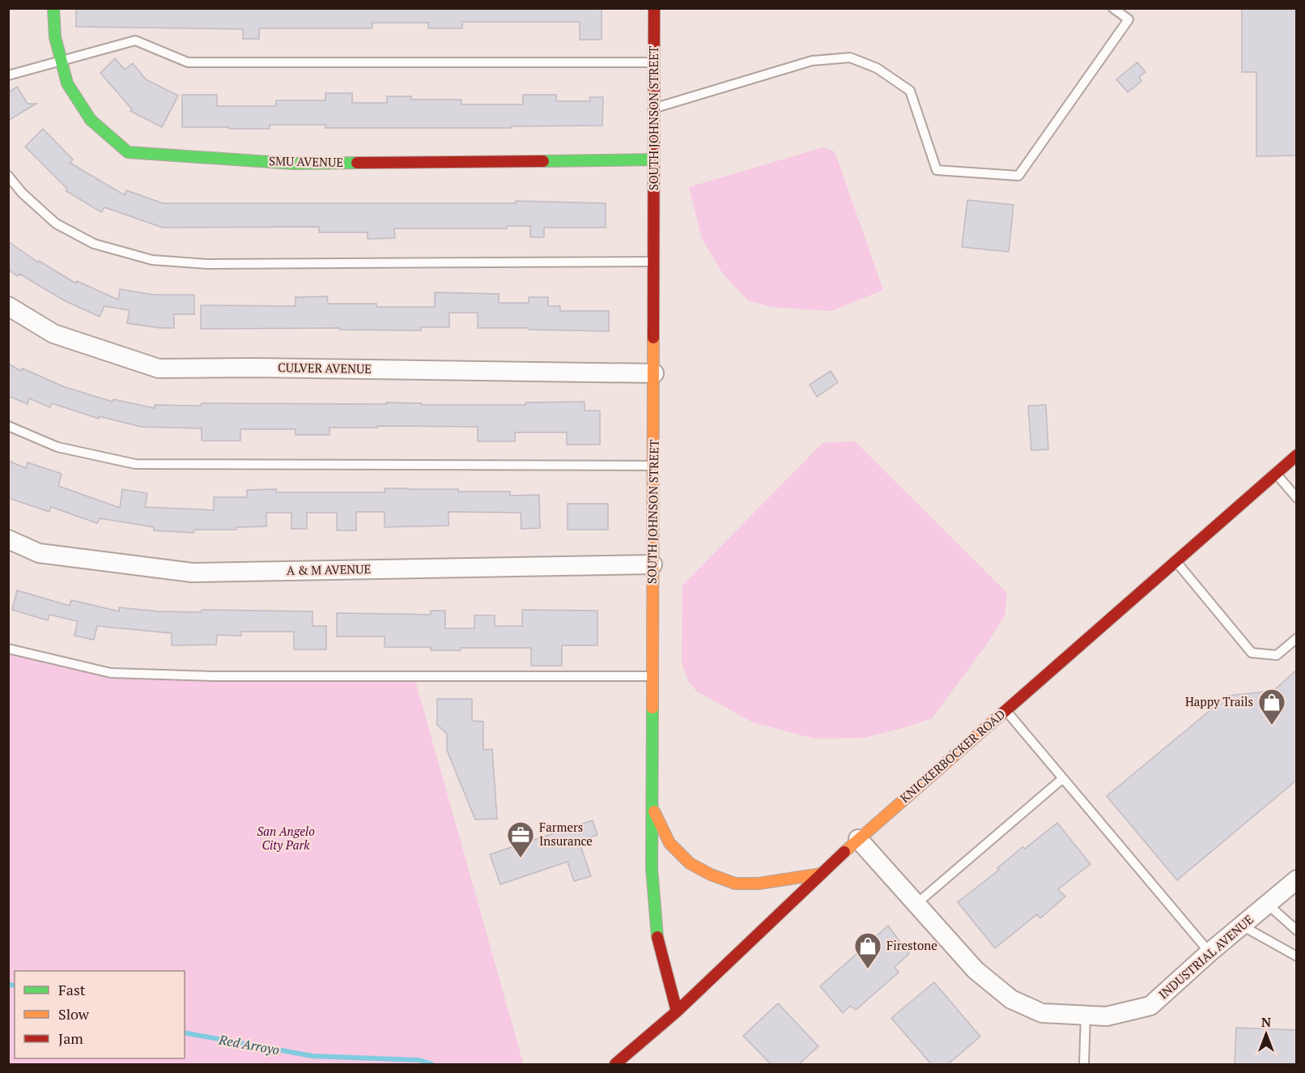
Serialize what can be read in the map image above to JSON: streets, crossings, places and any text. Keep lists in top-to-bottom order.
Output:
{
  "streets": {
    "main road": ["SOUTH JOHNSON STREET", "SMU AVENUE", "KNICKERBOCKER ROAD"],
    "street": ["CULVER AVENUE", "A & M AVENUE", "INDUSTRIAL AVENUE"]
  },
  "crossings": [
    ["SOUTH JOHNSON STREET", "SMU AVENUE"],
    ["SOUTH JOHNSON STREET", "CULVER AVENUE"],
    ["SOUTH JOHNSON STREET", "A & M AVENUE"],
    ["SOUTH JOHNSON STREET", "KNICKERBOCKER ROAD"],
    ["KNICKERBOCKER ROAD", "INDUSTRIAL AVENUE"]
  ],
  "water": ["Red Arroyo"],
  "parks": ["San Angelo City Park"],
  "places": {
    "shop": ["Happy Trails", "Firestone"],
    "office": ["Farmers Insurance"]
  },
  "legend": ["Fast", "Slow", "Jam"],
  "north": "top"
}
